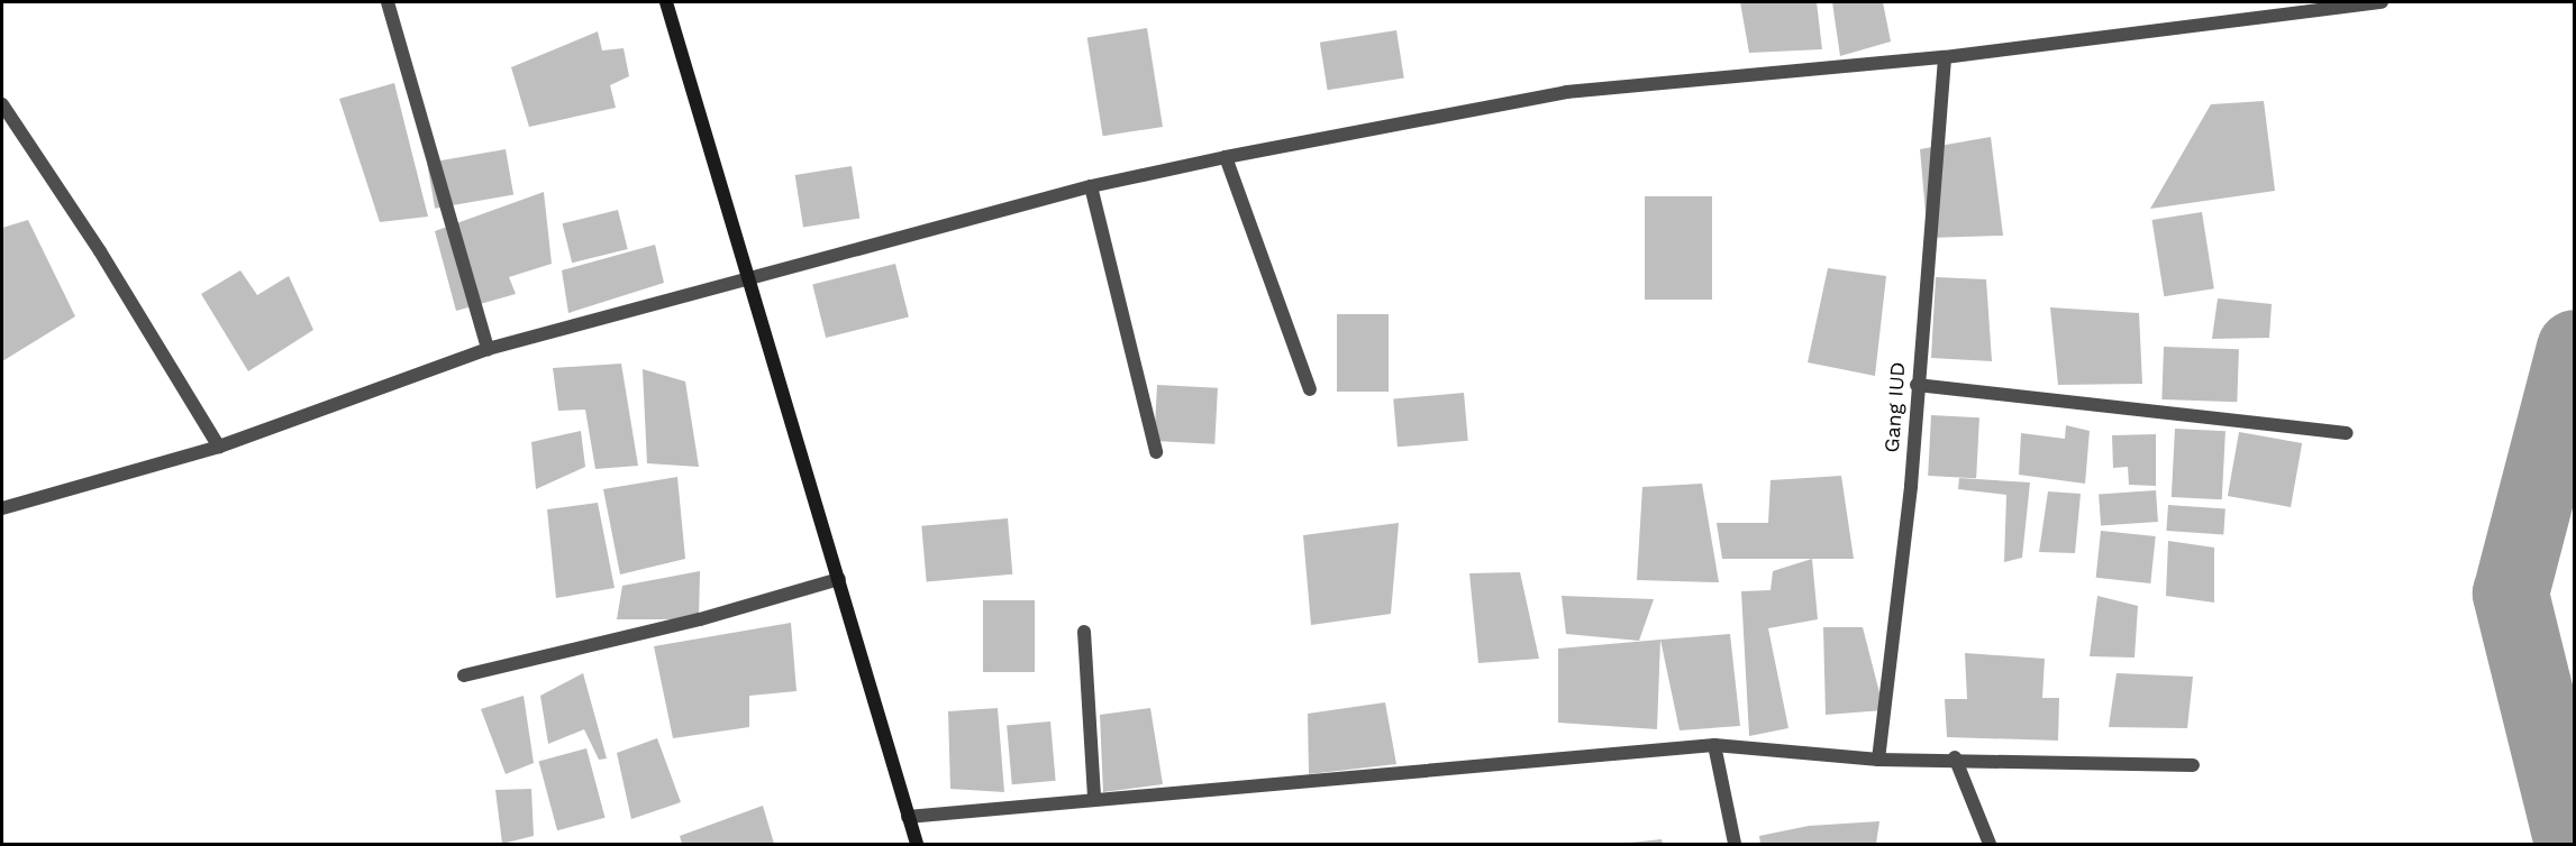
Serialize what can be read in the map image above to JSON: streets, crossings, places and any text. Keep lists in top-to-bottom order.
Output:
{
  "streets": {
    "street": ["Gang IUD"]
  }
}
